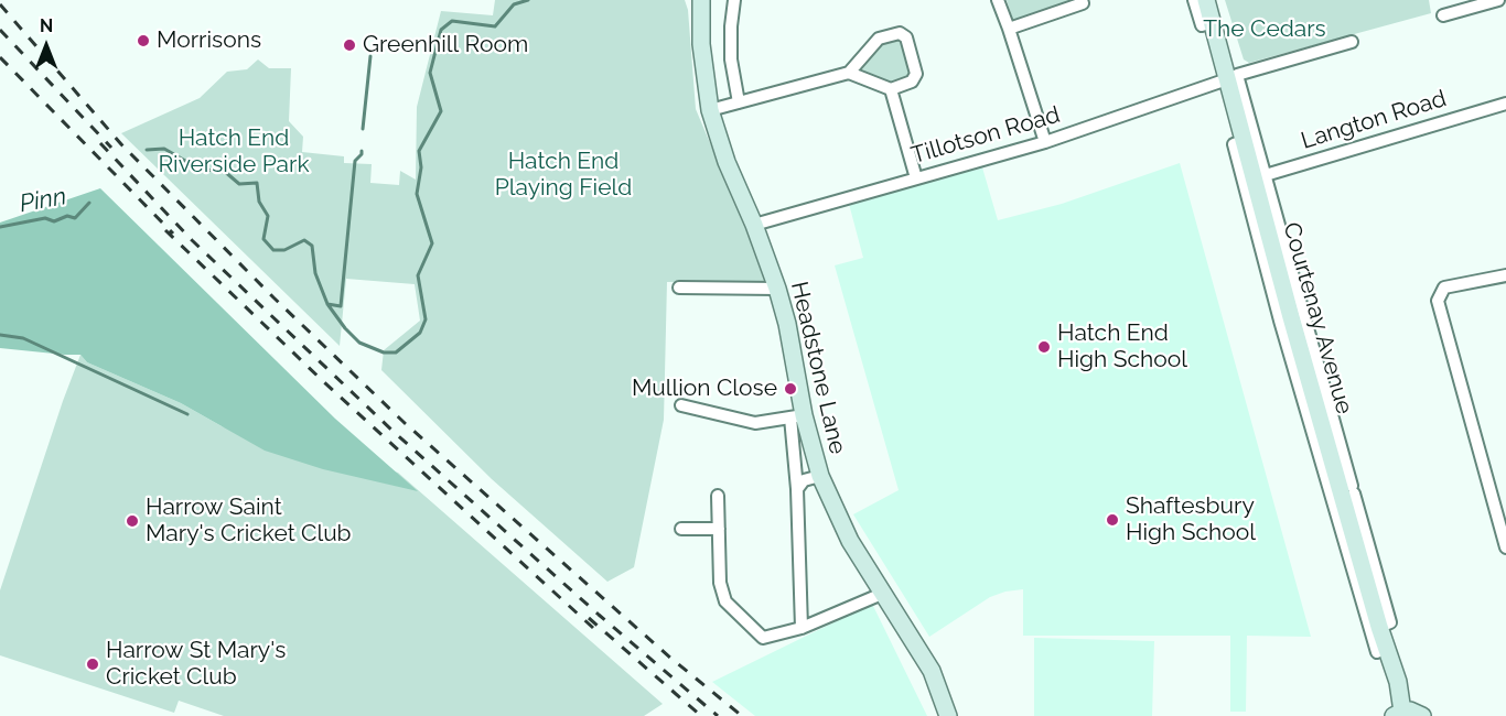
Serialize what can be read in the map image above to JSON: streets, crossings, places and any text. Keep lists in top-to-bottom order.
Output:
{
  "streets": {
    "street": [
      "Langton Road",
      "Tillotson Road",
      "Courtenay Avenue",
      "Headstone Lane"
    ]
  },
  "crossings": [
    ["Langton Road", "Courtenay Avenue"],
    ["Tillotson Road", "Courtenay Avenue"],
    ["Tillotson Road", "Headstone Lane"]
  ],
  "water": ["Pinn"],
  "parks": ["The Cedars", "Hatch End Riverside Park", "Hatch End Playing Field"],
  "places": [
    "Morrisons",
    "Greenhill Room",
    "Hatch End High School",
    "Mullion Close",
    "Shaftesbury High School",
    "Harrow Saint Mary's Cricket Club",
    "Harrow St Mary's Cricket Club"
  ],
  "north": "top"
}
